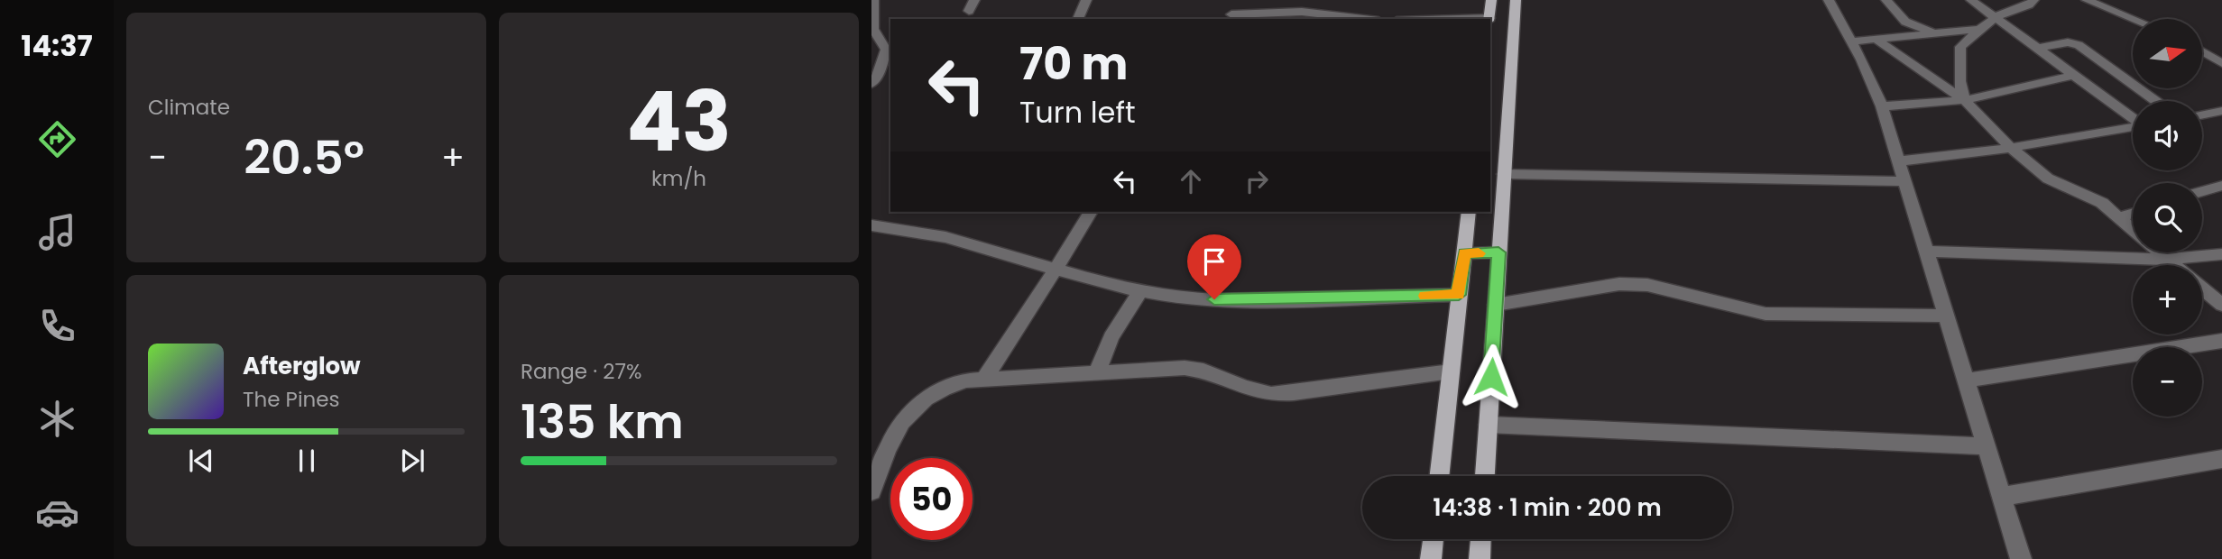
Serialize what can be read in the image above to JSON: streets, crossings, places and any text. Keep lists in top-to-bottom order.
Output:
{
  "north": "right",
  "page": {
    "tabs": "14:37",
    "tile": [
      "Climate",
      ["43", "km/h"],
      ["Range · 27%", "135 km"]
    ],
    "map_buttons": ["+", "−"],
    "turn": ["70 m", "Turn left"],
    "heat": ["−", "20.5°", "+"],
    "song": ["Afterglow", "The Pines"],
    "limit": "50",
    "trip": "14:38 · 1 min · 200 m"
  }
}
